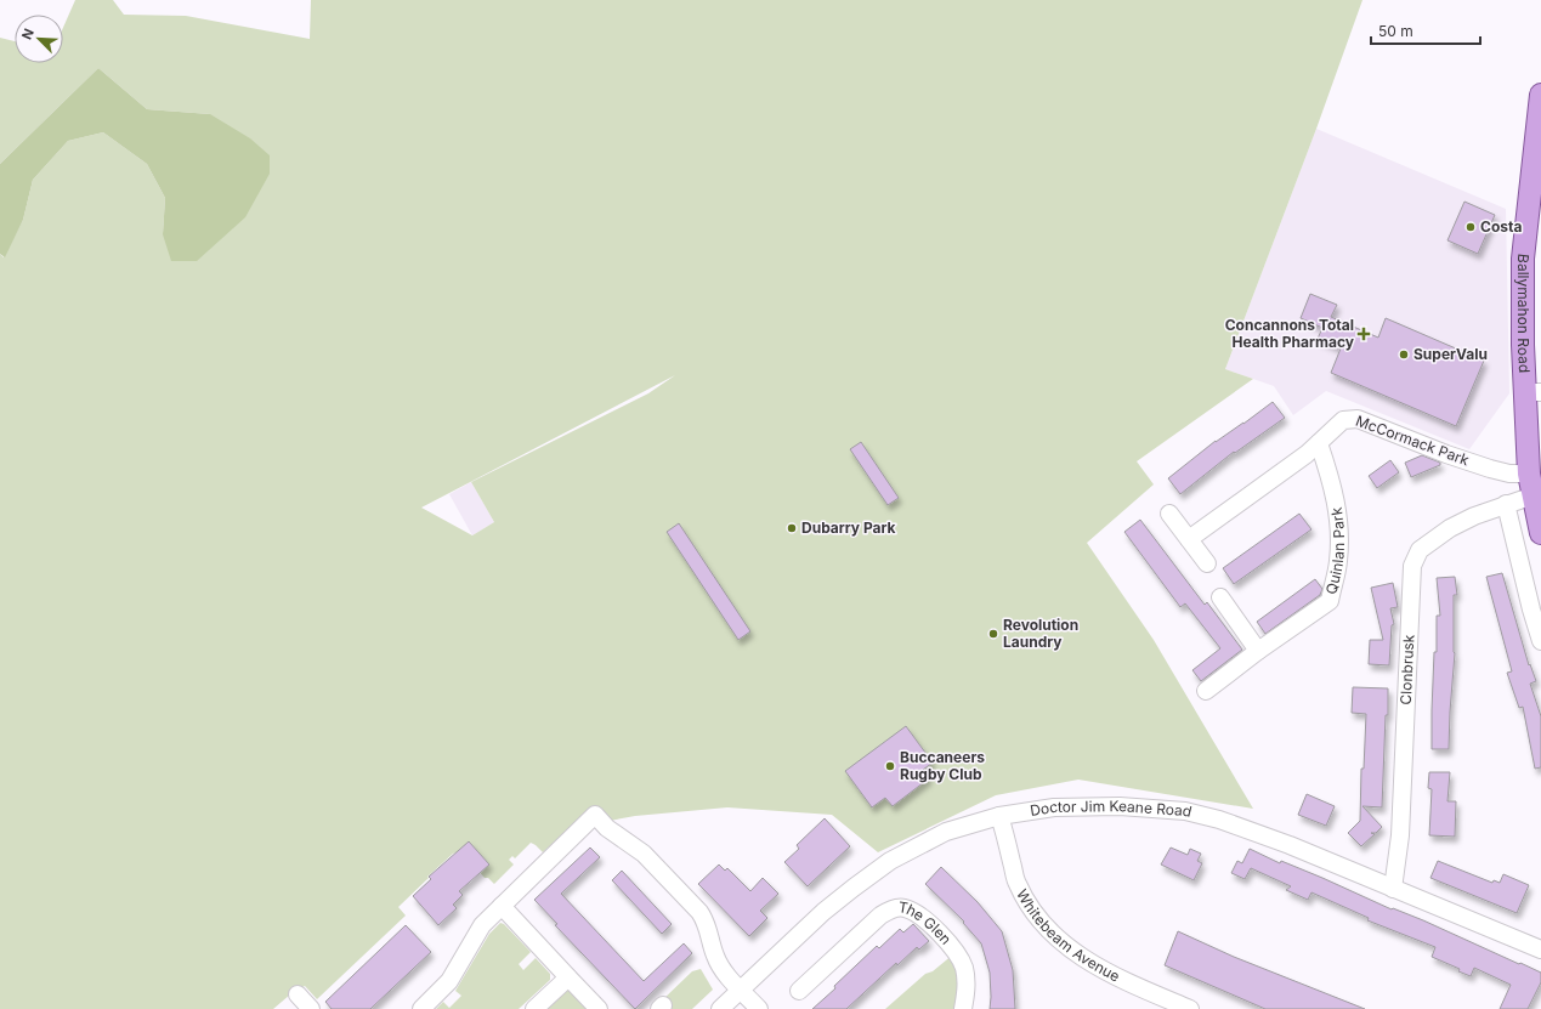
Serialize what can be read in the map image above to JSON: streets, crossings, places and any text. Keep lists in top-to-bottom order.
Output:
{
  "streets": {
    "main road": ["Ballymahon Road"],
    "street": [
      "McCormack Park",
      "Quinlan Park",
      "Clonbrusk",
      "Doctor Jim Keane Road",
      "The Glen",
      "Whitebeam Avenue"
    ]
  },
  "crossings": [
    ["Ballymahon Road", "McCormack Park"],
    ["Ballymahon Road", "Clonbrusk"],
    ["McCormack Park", "Quinlan Park"],
    ["Clonbrusk", "Doctor Jim Keane Road"],
    ["Doctor Jim Keane Road", "Whitebeam Avenue"]
  ],
  "places": {
    "other": [
      "Costa",
      "SuperValu",
      "Dubarry Park",
      "Revolution Laundry",
      "Buccaneers Rugby Club"
    ],
    "health": ["Concannons Total Health Pharmacy"]
  },
  "scale_bar": "50 m",
  "north": "top left"
}
